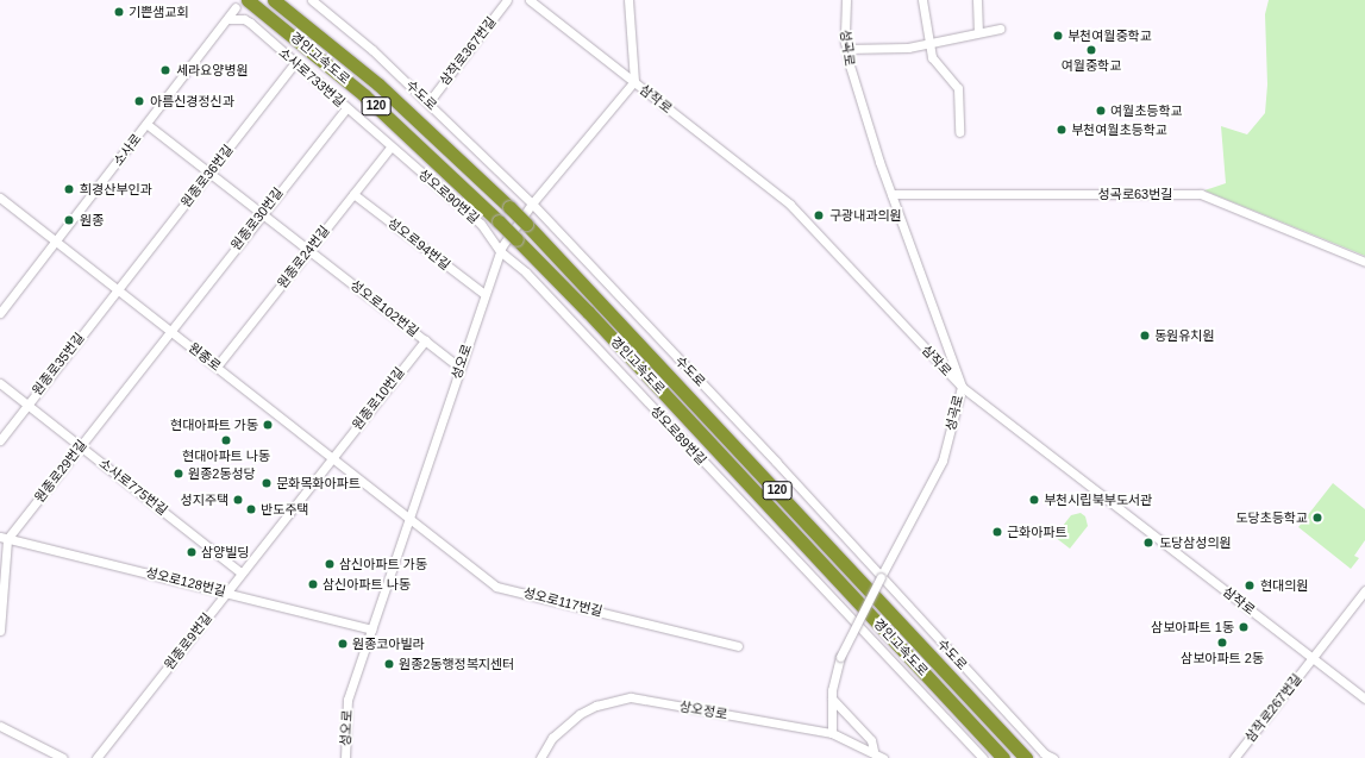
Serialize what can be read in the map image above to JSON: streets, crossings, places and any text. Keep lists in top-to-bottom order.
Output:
{
  "streets": {
    "highway": ["경인고속도로", "120"],
    "street": [
      "성곡로",
      "삼작로367번길",
      "소사로733번길",
      "수도로",
      "삼작로",
      "소사로",
      "원종로36번길",
      "성곡로63번길",
      "성오로90번길",
      "원종로30번길",
      "성오로94번길",
      "원종로24번길",
      "성오로102번길",
      "원종로",
      "성오로",
      "원종로35번길",
      "원종로10번길",
      "성오로89번길",
      "원종로29번길",
      "소사로775번길",
      "성오로128번길",
      "성오로117번길",
      "원종로9번길",
      "삼작로267번길",
      "상오정로"
    ]
  },
  "crossings": [
    ["성곡로", "수도로"],
    ["성곡로", "삼작로"],
    ["성곡로", "성곡로63번길"],
    ["성곡로", "상오정로"],
    ["삼작로367번길", "수도로"],
    ["소사로733번길", "소사로"],
    ["소사로733번길", "원종로36번길"],
    ["소사로733번길", "성오로90번길"],
    ["소사로733번길", "원종로30번길"],
    ["소사로733번길", "원종로24번길"],
    ["수도로", "성오로"],
    ["삼작로", "성오로"],
    ["삼작로", "삼작로267번길"],
    ["소사로", "성오로102번길"],
    ["소사로", "원종로"],
    ["원종로36번길", "성오로102번길"],
    ["원종로36번길", "원종로"],
    ["원종로36번길", "원종로35번길"],
    ["성오로90번길", "원종로24번길"],
    ["성오로90번길", "성오로"],
    ["성오로90번길", "성오로89번길"],
    ["원종로30번길", "성오로102번길"],
    ["원종로30번길", "원종로"],
    ["원종로30번길", "원종로29번길"],
    ["성오로94번길", "원종로24번길"],
    ["성오로94번길", "성오로"],
    ["원종로24번길", "성오로102번길"],
    ["원종로24번길", "원종로"],
    ["성오로102번길", "성오로"],
    ["성오로102번길", "원종로10번길"],
    ["원종로", "성오로"],
    ["원종로", "원종로35번길"],
    ["원종로", "원종로10번길"],
    ["원종로", "원종로29번길"],
    ["원종로", "성오로117번길"],
    ["원종로", "원종로9번길"],
    ["성오로", "성오로89번길"],
    ["성오로", "성오로128번길"],
    ["성오로", "성오로117번길"],
    ["원종로35번길", "소사로775번길"],
    ["원종로10번길", "원종로9번길"],
    ["원종로29번길", "소사로775번길"],
    ["원종로29번길", "성오로128번길"],
    ["소사로775번길", "원종로9번길"],
    ["성오로128번길", "원종로9번길"]
  ],
  "places": [
    "기쁜샘교회",
    "부천여월중학교",
    "여월중학교",
    "세라요양병원",
    "아름신경정신과",
    "여월초등학교",
    "부천여월초등학교",
    "희경산부인과",
    "구광내과의원",
    "원종",
    "동원유치원",
    "현대아파트 가동",
    "현대아파트 나동",
    "원종2동성당",
    "문화목화아파트",
    "성지주택",
    "부천시립북부도서관",
    "반도주택",
    "도당초등학교",
    "근화아파트",
    "도당삼성의원",
    "삼양빌딩",
    "삼신아파트 가동",
    "삼신아파트 나동",
    "현대의원",
    "삼보아파트 1동",
    "삼보아파트 2동",
    "원종코아빌라",
    "원종2동행정복지센터"
  ]
}
